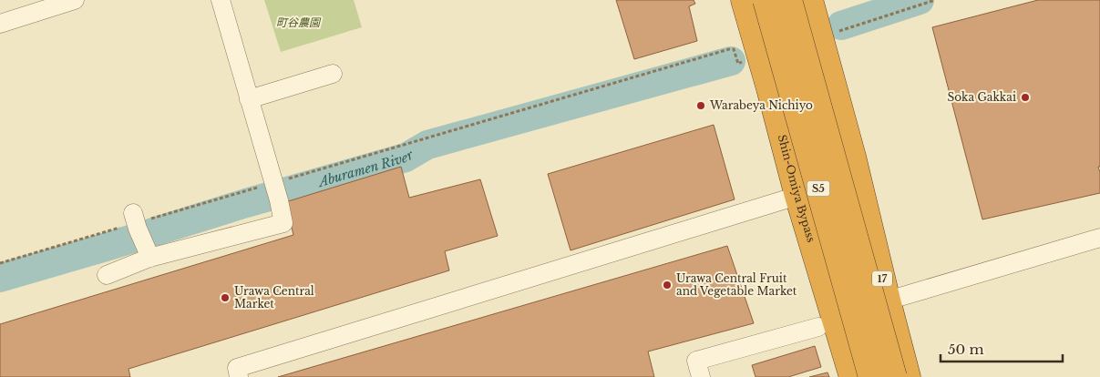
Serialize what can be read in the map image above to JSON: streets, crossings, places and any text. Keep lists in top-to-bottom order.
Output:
{
  "streets": {
    "highway": ["Shin-Omiya Bypass", "S5", "17"]
  },
  "water": ["Aburamen River"],
  "parks": ["町谷農園"],
  "places": [
    "Soka Gakkai",
    "Warabeya Nichiyo",
    "Urawa Central Fruit and Vegetable Market",
    "Urawa Central Market"
  ],
  "scale_bar": "50 m"
}
